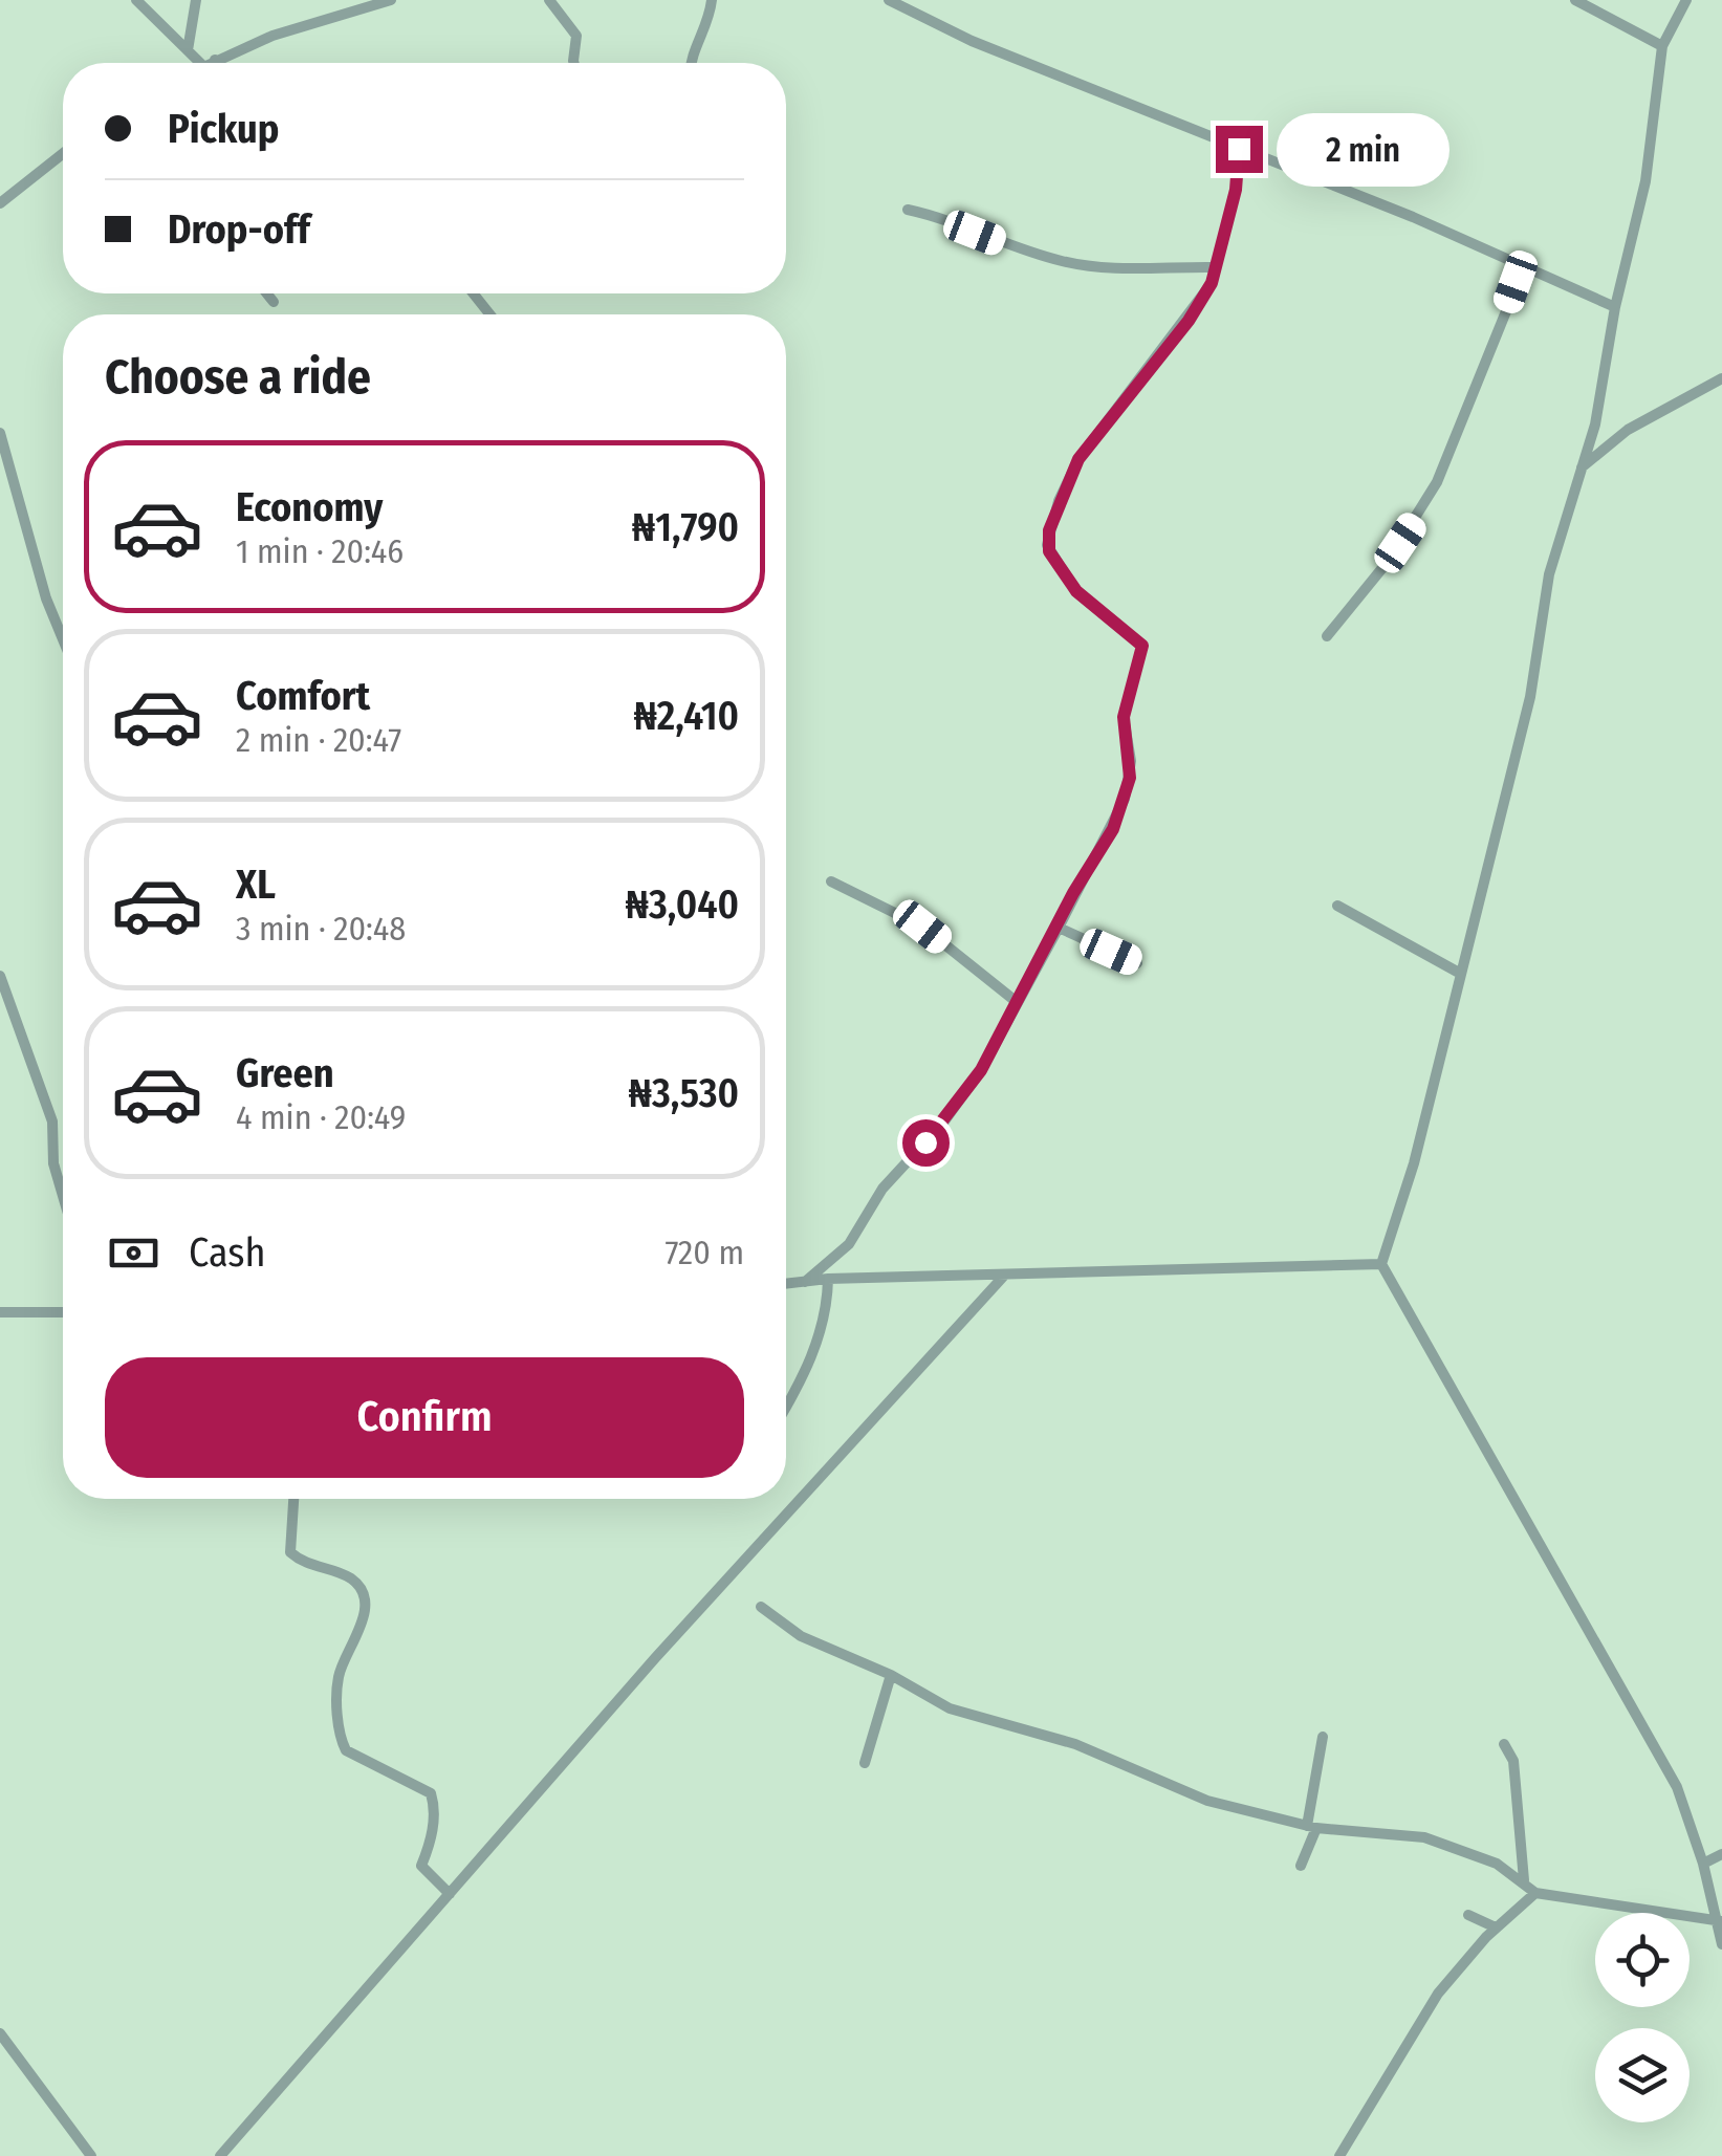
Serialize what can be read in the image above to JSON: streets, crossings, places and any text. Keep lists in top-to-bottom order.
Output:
{
  "page": {
    "banner": ["Pickup", "Drop-off"],
    "bubble": "2 min",
    "heading": "Choose a ride",
    "list": [
      {
        "name": "Economy",
        "note": "1 min · 20:46",
        "value": "₦1,790"
      },
      {
        "name": "Comfort",
        "note": "2 min · 20:47",
        "value": "₦2,410"
      },
      {
        "name": "XL",
        "note": "3 min · 20:48",
        "value": "₦3,040"
      },
      {
        "name": "Green",
        "note": "4 min · 20:49",
        "value": "₦3,530"
      }
    ],
    "pay": ["Cash", "720 m"],
    "buttons": "Confirm"
  }
}
